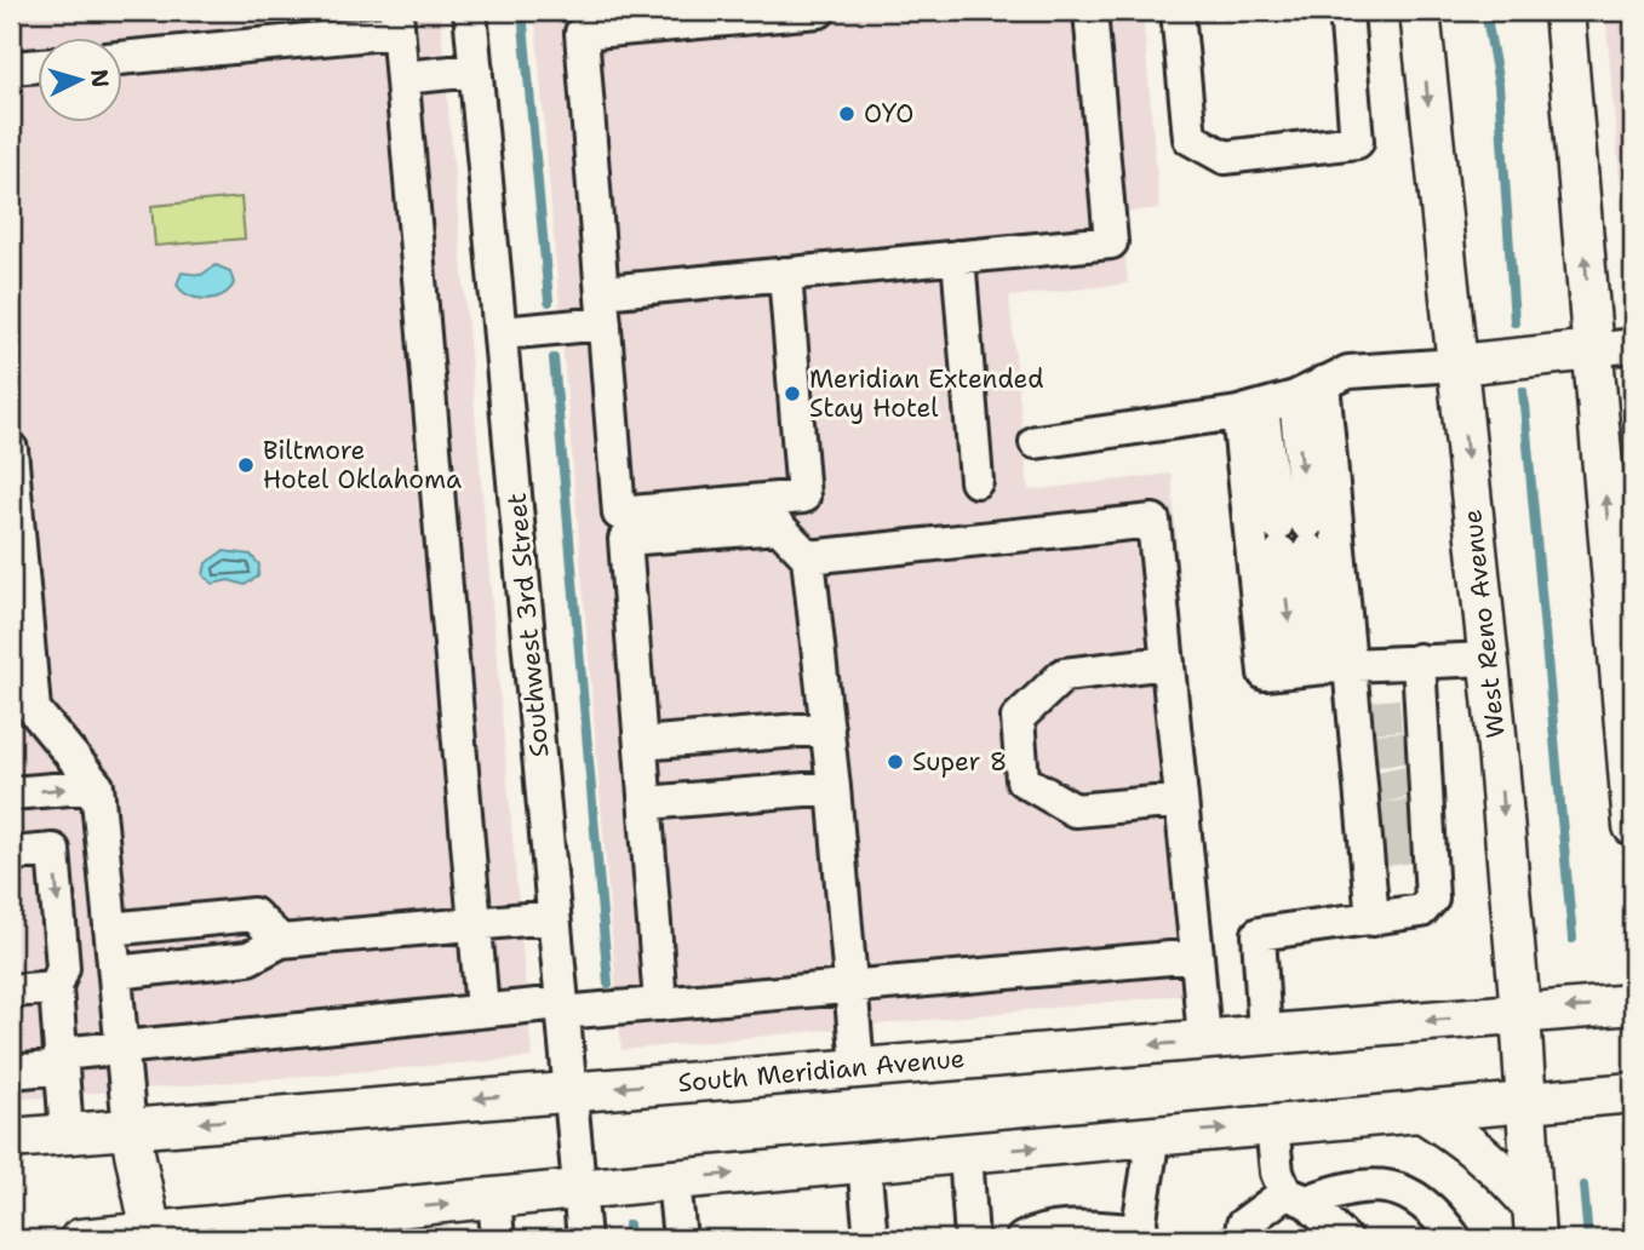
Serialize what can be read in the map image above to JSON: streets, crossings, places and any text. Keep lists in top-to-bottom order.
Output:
{
  "streets": {
    "main road": ["West Reno Avenue", "South Meridian Avenue"],
    "street": ["Southwest 3rd Street"]
  },
  "crossings": [
    ["West Reno Avenue", "South Meridian Avenue"],
    ["Southwest 3rd Street", "South Meridian Avenue"]
  ],
  "places": [
    "OYO",
    "Meridian Extended Stay Hotel",
    "Biltmore Hotel Oklahoma",
    "Super 8"
  ],
  "north": "right"
}
